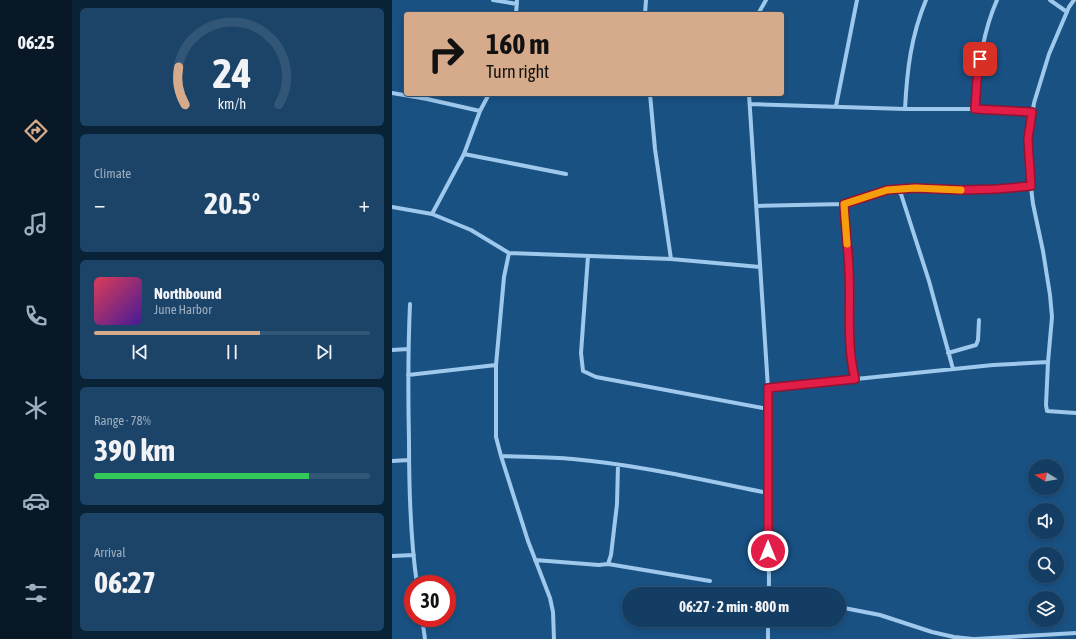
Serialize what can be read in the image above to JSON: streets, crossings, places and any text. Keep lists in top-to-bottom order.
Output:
{
  "north": "left",
  "page": {
    "tabs": "06:25",
    "turn": ["160 m", "Turn right"],
    "tile": [
      "Climate",
      ["Range · 78%", "390 km"],
      ["Arrival", "06:27"]
    ],
    "heat": ["−", "20.5°", "+"],
    "song": ["Northbound", "June Harbor"],
    "limit": "30",
    "trip": "06:27 · 2 min · 800 m",
    "gauge": ["24", "km/h"]
  }
}
